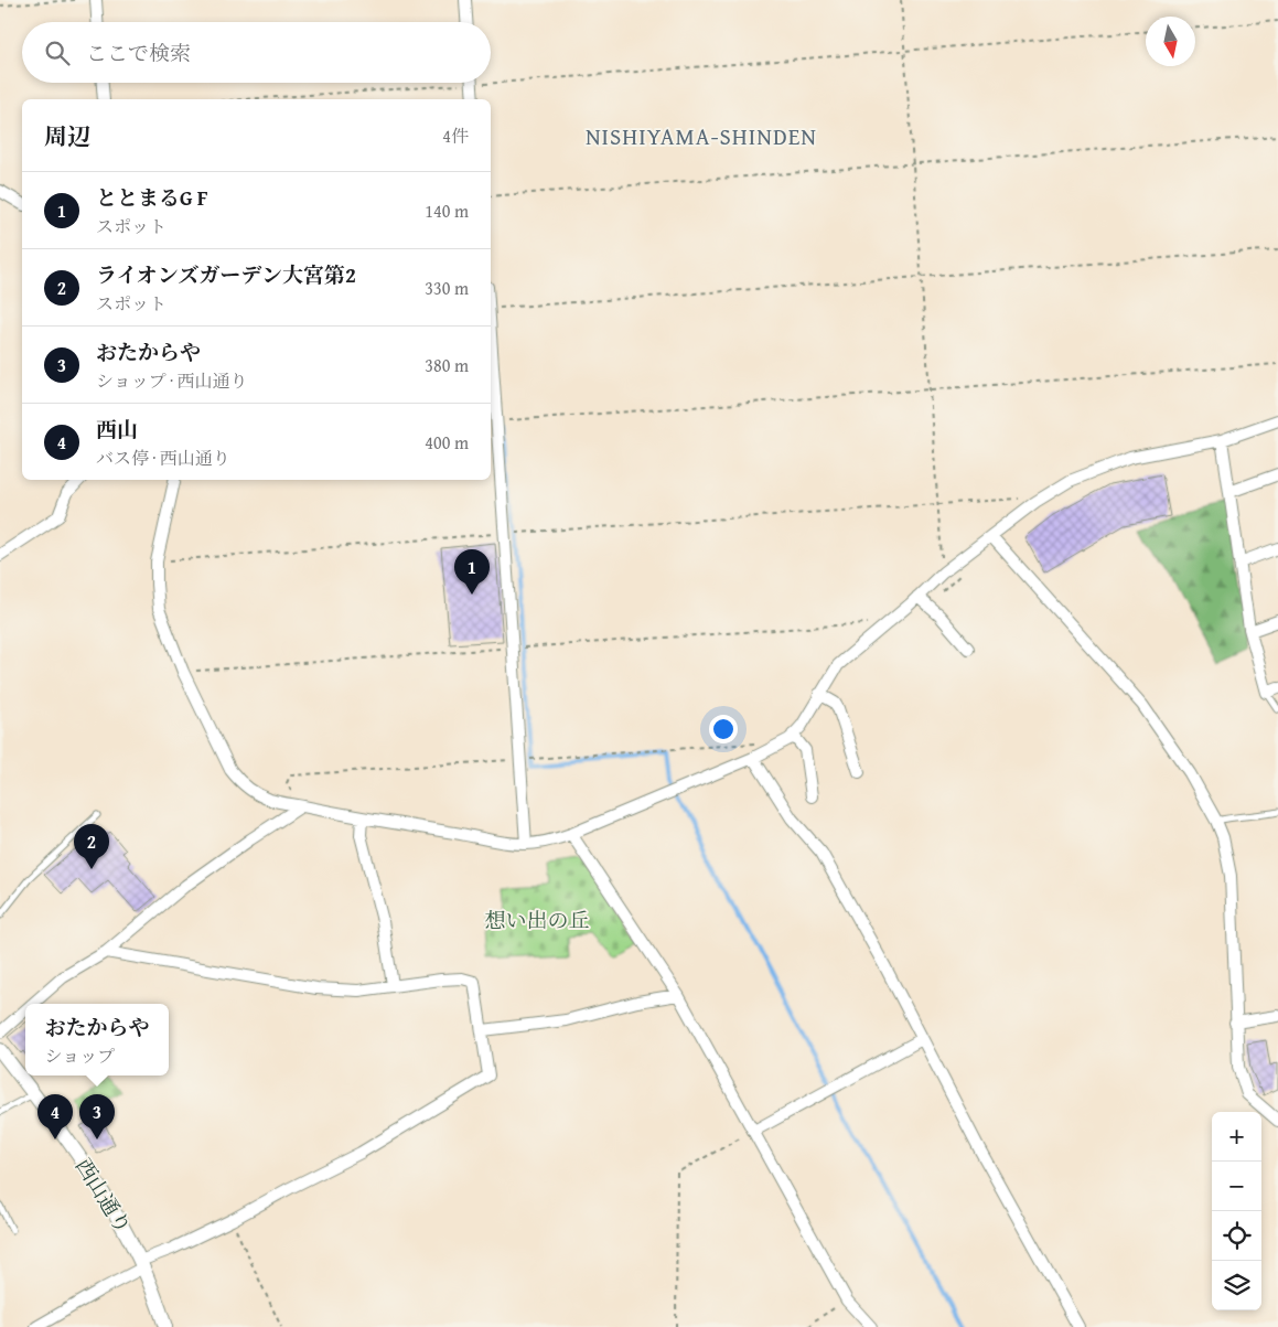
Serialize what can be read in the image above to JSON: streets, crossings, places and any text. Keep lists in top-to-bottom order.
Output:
{
  "streets": {
    "street": ["西山通り"]
  },
  "districts": ["NISHIYAMA-SHINDEN"],
  "parks": ["想い出の丘"],
  "north": "bottom",
  "page": {
    "search": "ここで検索",
    "heading": ["周辺", "4件"],
    "list": [
      {
        "mark": "1",
        "name": "ととまるG F",
        "note": "スポット",
        "value": "140 m"
      },
      {
        "mark": "2",
        "name": "ライオンズガーデン大宮第2",
        "note": "スポット",
        "value": "330 m"
      },
      {
        "mark": "3",
        "name": "おたからや",
        "note": "ショップ · 西山通り",
        "value": "380 m"
      },
      {
        "mark": "4",
        "name": "西山",
        "note": "バス停 · 西山通り",
        "value": "400 m"
      }
    ],
    "pins": [
      "1",
      "2",
      "3",
      "4"
    ],
    "popup": ["おたからや", "ショップ"],
    "map_buttons": ["+", "−"]
  }
}
